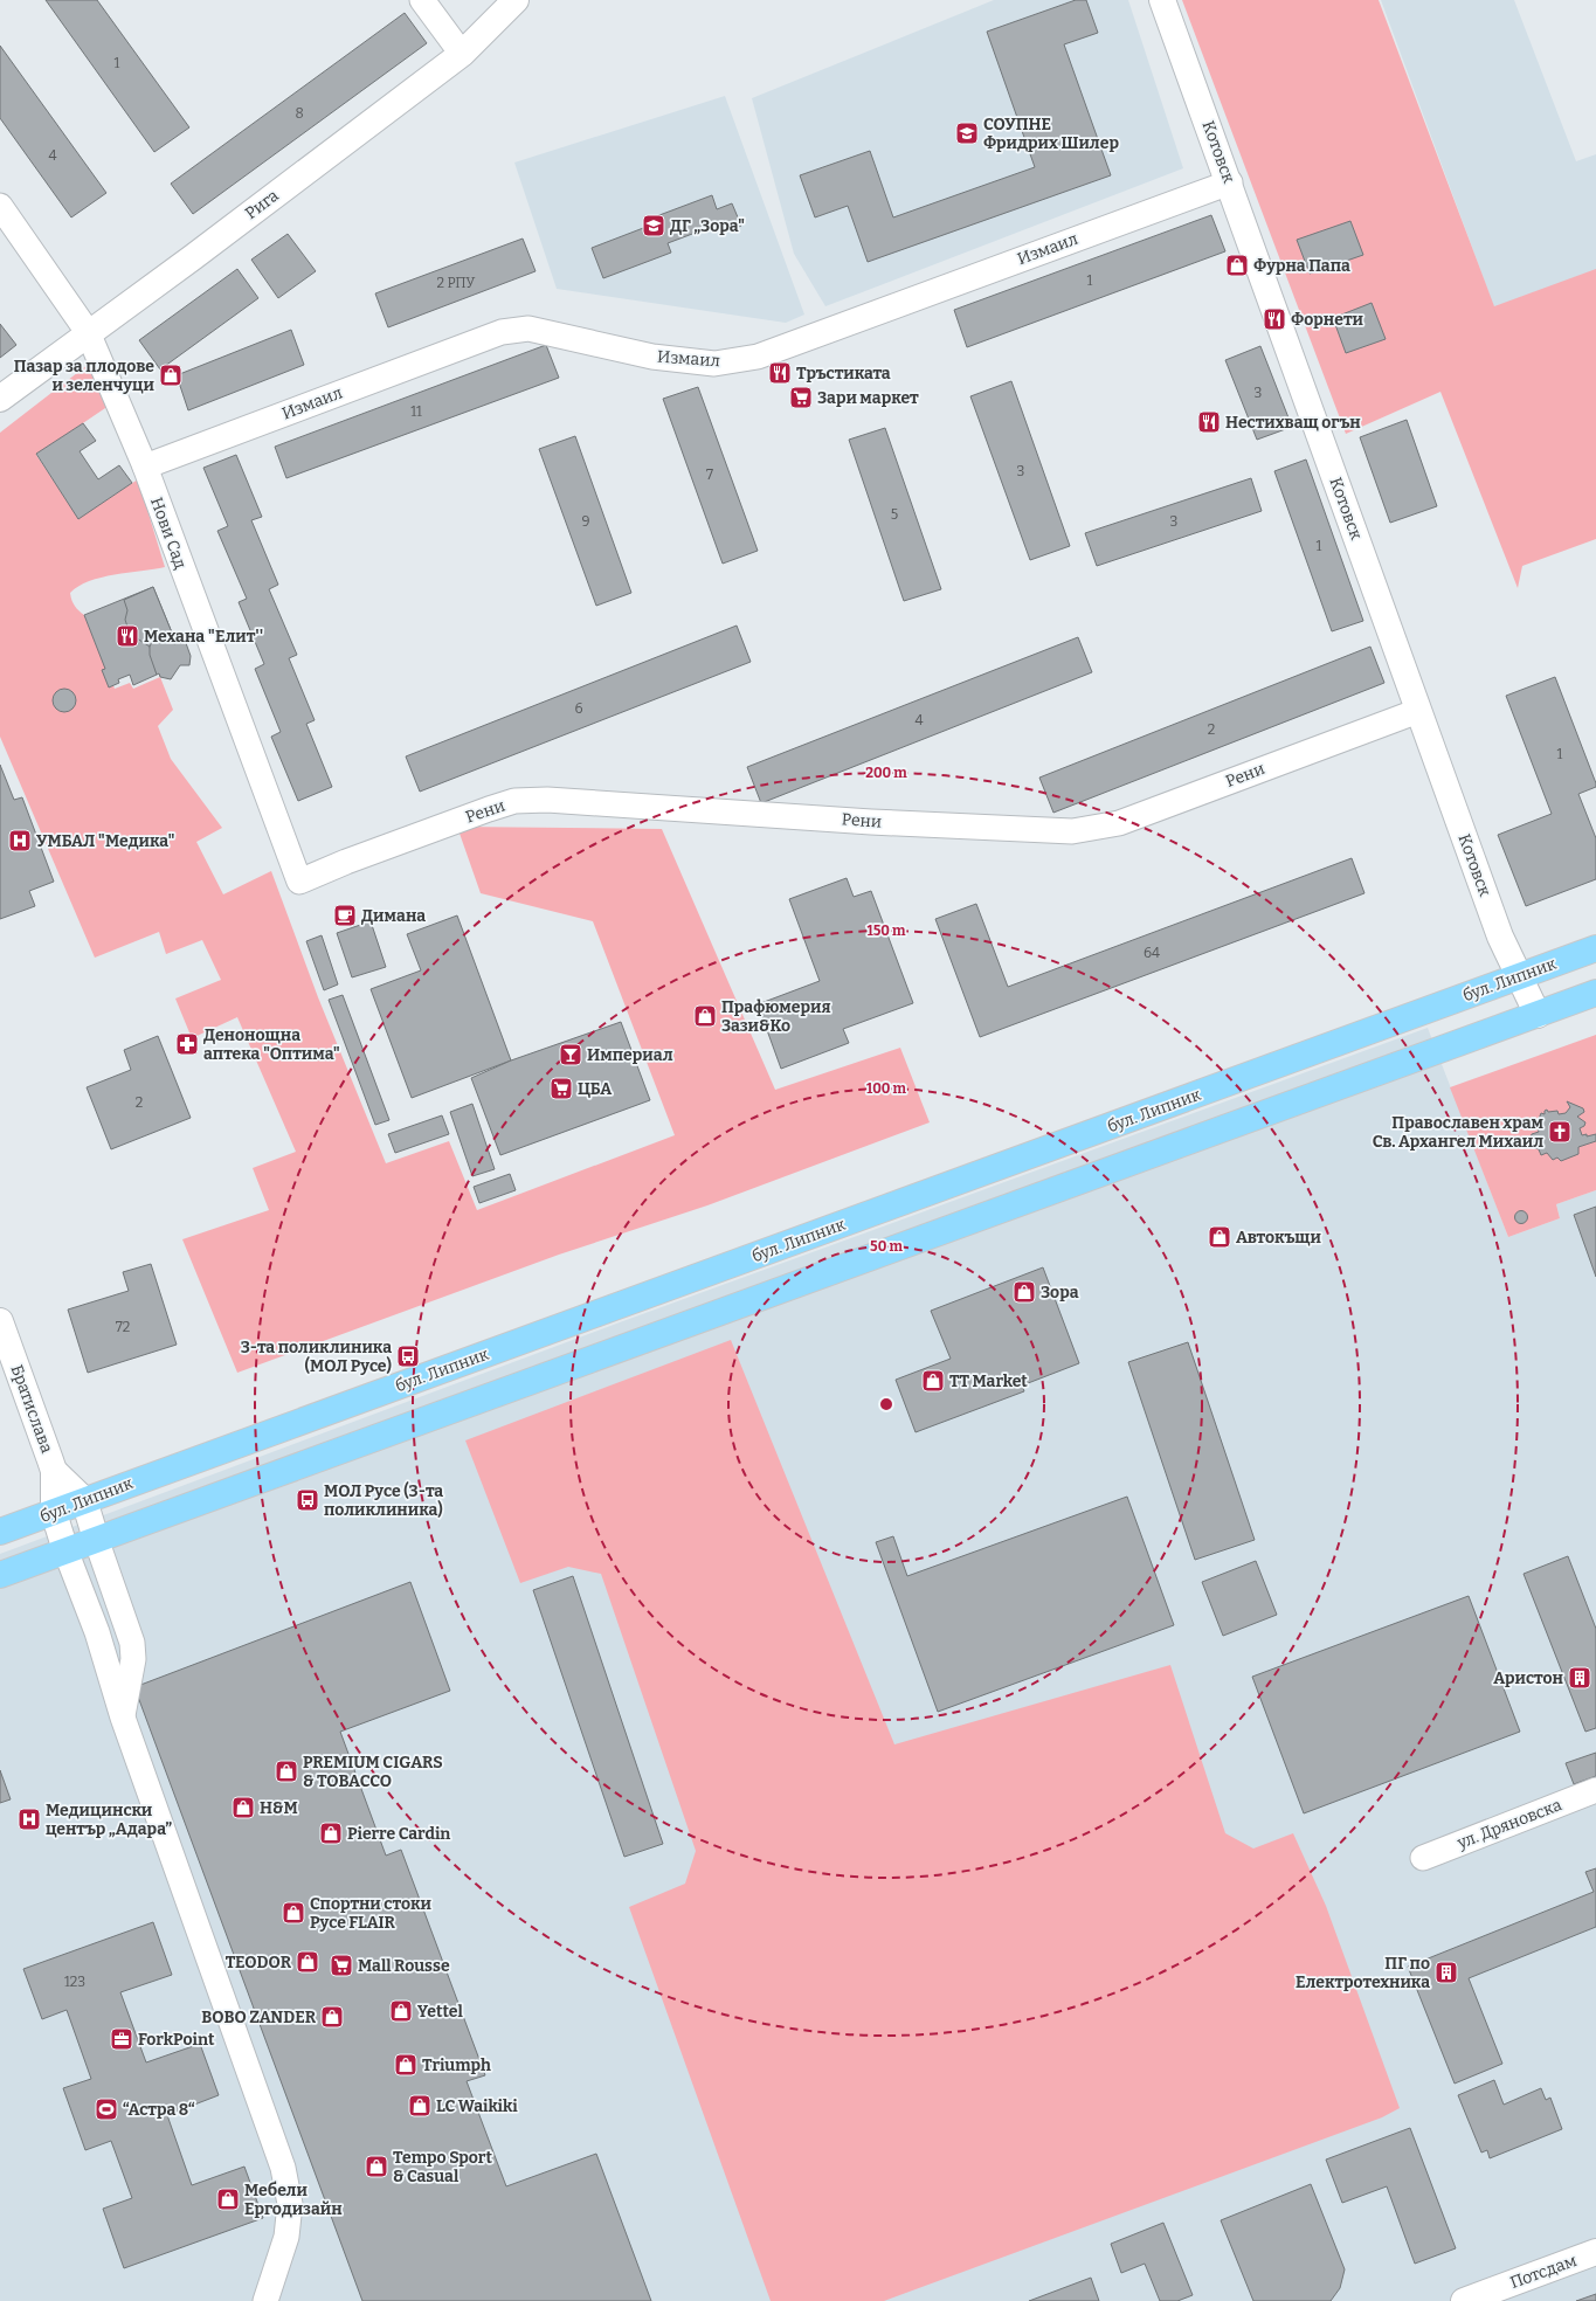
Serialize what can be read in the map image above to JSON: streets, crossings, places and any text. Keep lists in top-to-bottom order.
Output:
{
  "streets": {
    "main road": ["бул. Липник"],
    "street": [
      "Котовск",
      "Рига",
      "Измаил",
      "Нови Сад",
      "Рени",
      "Братислава",
      "ул. Дряновска",
      "Потсдам"
    ]
  },
  "crossings": [
    ["Котовск", "Измаил"],
    ["Котовск", "Рени"],
    ["Котовск", "бул. Липник"],
    ["Рига", "Нови Сад"],
    ["Измаил", "Нови Сад"],
    ["Нови Сад", "Рени"]
  ],
  "places": {
    "school or university": ["СОУПНЕ Фридрих Шилер", "ДГ „Зора\""],
    "shop": [
      "Фурна Папа",
      "Пазар за плодове и зеленчуци",
      "Прафюмерия Зази&Ко",
      "Автокъщи",
      "Зора",
      "TT Market",
      "PREMIUM CIGARS & TOBACCO",
      "H&M",
      "Pierre Cardin",
      "Спортни стоки Русе FLAIR",
      "TEODOR",
      "Yettel",
      "BOBO ZANDER",
      "Triumph",
      "LC Waikiki",
      "Tempo Sport & Casual",
      "Мебели Ергодизайн"
    ],
    "restaurant": [
      "Форнети",
      "Тръстиката",
      "Нестихващ огън",
      "Механа \"Елит''"
    ],
    "supermarket": ["Зари маркет", "ЦБА", "Mall Rousse"],
    "hospital": ["УМБАЛ \"Медика\"", "Медицински център „Адара”"],
    "cafe": ["Димана"],
    "pharmacy": ["Денонощна аптека \"Оптима\""],
    "bar": ["Империал"],
    "church": ["Православен храм Св. Архангел Михаил"],
    "bus stop": ["3-та поликлиника (МОЛ Русе)", "МОЛ Русе (3-та поликлиника)"],
    "building": ["Аристон", "ПГ по Електротехника"],
    "office": ["ForkPoint"],
    "sports": ["“Астра 8“"]
  },
  "house_numbers": [
    "1",
    "8",
    "4",
    "1",
    "2 РПУ",
    "3",
    "11",
    "3",
    "7",
    "5",
    "9",
    "3",
    "1",
    "6",
    "4",
    "2",
    "1",
    "64",
    "2",
    "72",
    "123"
  ],
  "rings": [
    "200 m",
    "150 m",
    "100 m",
    "50 m"
  ]
}
